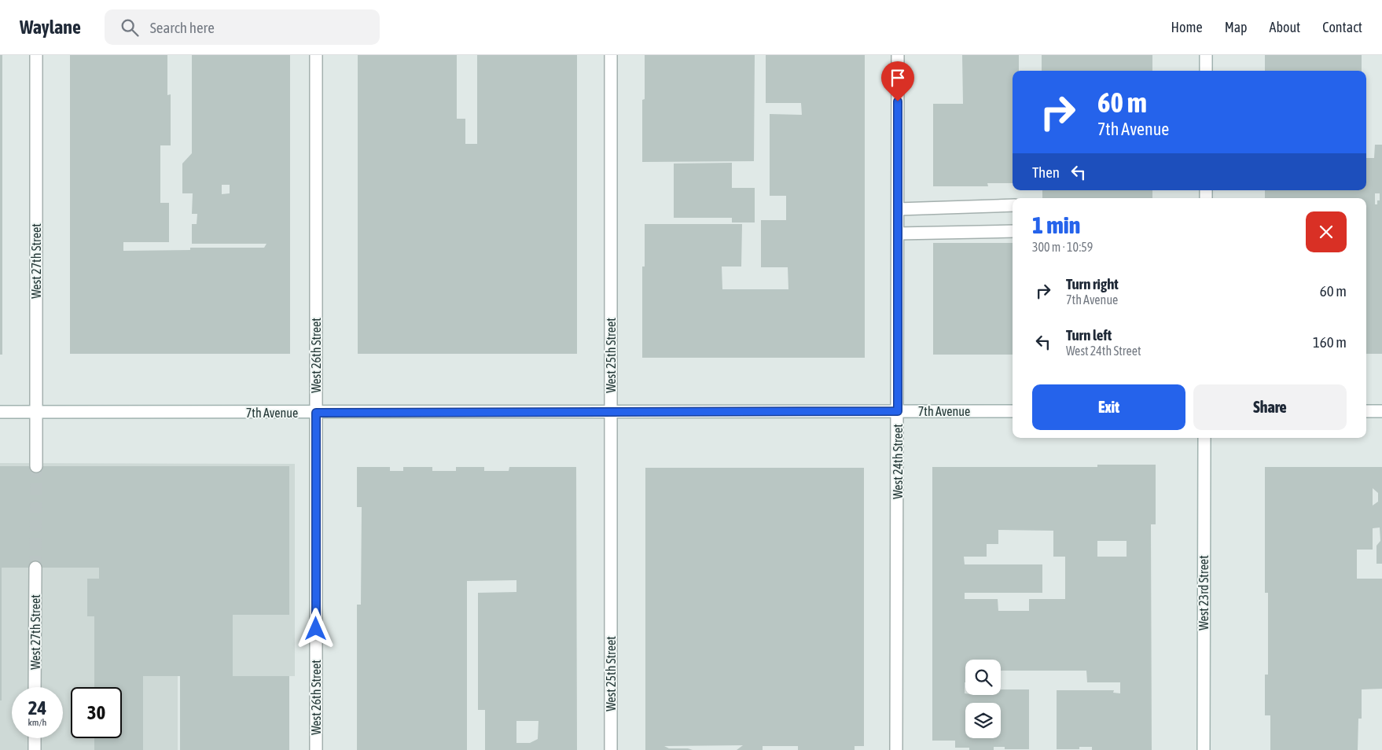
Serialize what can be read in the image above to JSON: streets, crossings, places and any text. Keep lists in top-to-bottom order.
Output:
{
  "streets": {
    "street": [
      "West 27th Street",
      "West 26th Street",
      "West 25th Street",
      "7th Avenue",
      "West 24th Street",
      "West 23rd Street"
    ]
  },
  "crossings": [
    ["West 27th Street", "7th Avenue"],
    ["West 26th Street", "7th Avenue"],
    ["West 25th Street", "7th Avenue"],
    ["7th Avenue", "West 24th Street"]
  ],
  "page": {
    "header": "Waylane",
    "search": "Search here",
    "nav": [
      "Home",
      "Map",
      "About",
      "Contact"
    ],
    "turn": ["60 m", "7th Avenue"],
    "then": "Then",
    "heading": ["1 min", "300 m · 10:59"],
    "list": [
      {
        "name": "Turn right",
        "note": "7th Avenue",
        "value": "60 m"
      },
      {
        "name": "Turn left",
        "note": "West 24th Street",
        "value": "160 m"
      }
    ],
    "buttons": ["Exit", "Share"],
    "speed": "24 km/h",
    "limit": "30"
  }
}
